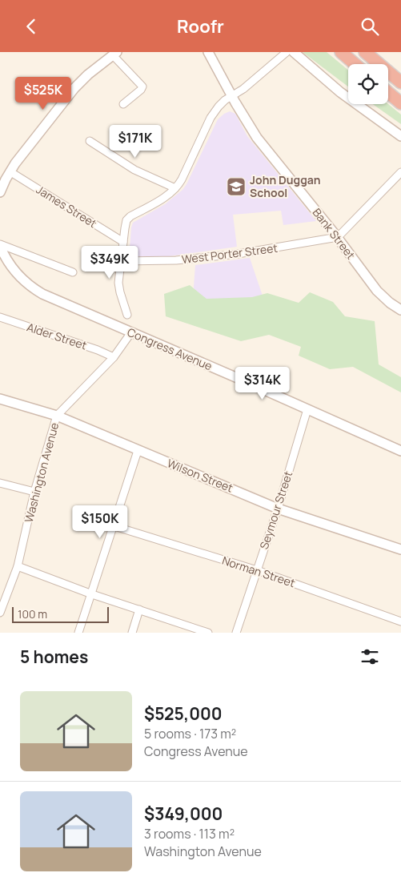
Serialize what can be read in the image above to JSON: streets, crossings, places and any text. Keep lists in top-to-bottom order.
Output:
{
  "streets": {
    "street": [
      "James Street",
      "Bank Street",
      "West Porter Street",
      "Alder Street",
      "Congress Avenue",
      "Washington Avenue",
      "Wilson Street",
      "Seymour Street",
      "Norman Street"
    ]
  },
  "crossings": [
    ["Bank Street", "West Porter Street"],
    ["Alder Street", "Washington Avenue"],
    ["Congress Avenue", "Washington Avenue"],
    ["Congress Avenue", "Seymour Street"],
    ["Washington Avenue", "Wilson Street"],
    ["Wilson Street", "Seymour Street"],
    ["Seymour Street", "Norman Street"]
  ],
  "places": {
    "school or university": ["John Duggan School"]
  },
  "scale_bar": "100 m",
  "page": {
    "header": "Roofr",
    "price": [
      "$525K",
      "$171K",
      "$349K",
      "$314K",
      "$150K"
    ],
    "scale": "100 m",
    "heading": "5 homes",
    "list": [
      {
        "name": "$525,000",
        "note": "5 rooms · 173 m² · Congress Avenue"
      },
      {
        "name": "$349,000",
        "note": "3 rooms · 113 m² · Washington Avenue"
      }
    ]
  }
}
